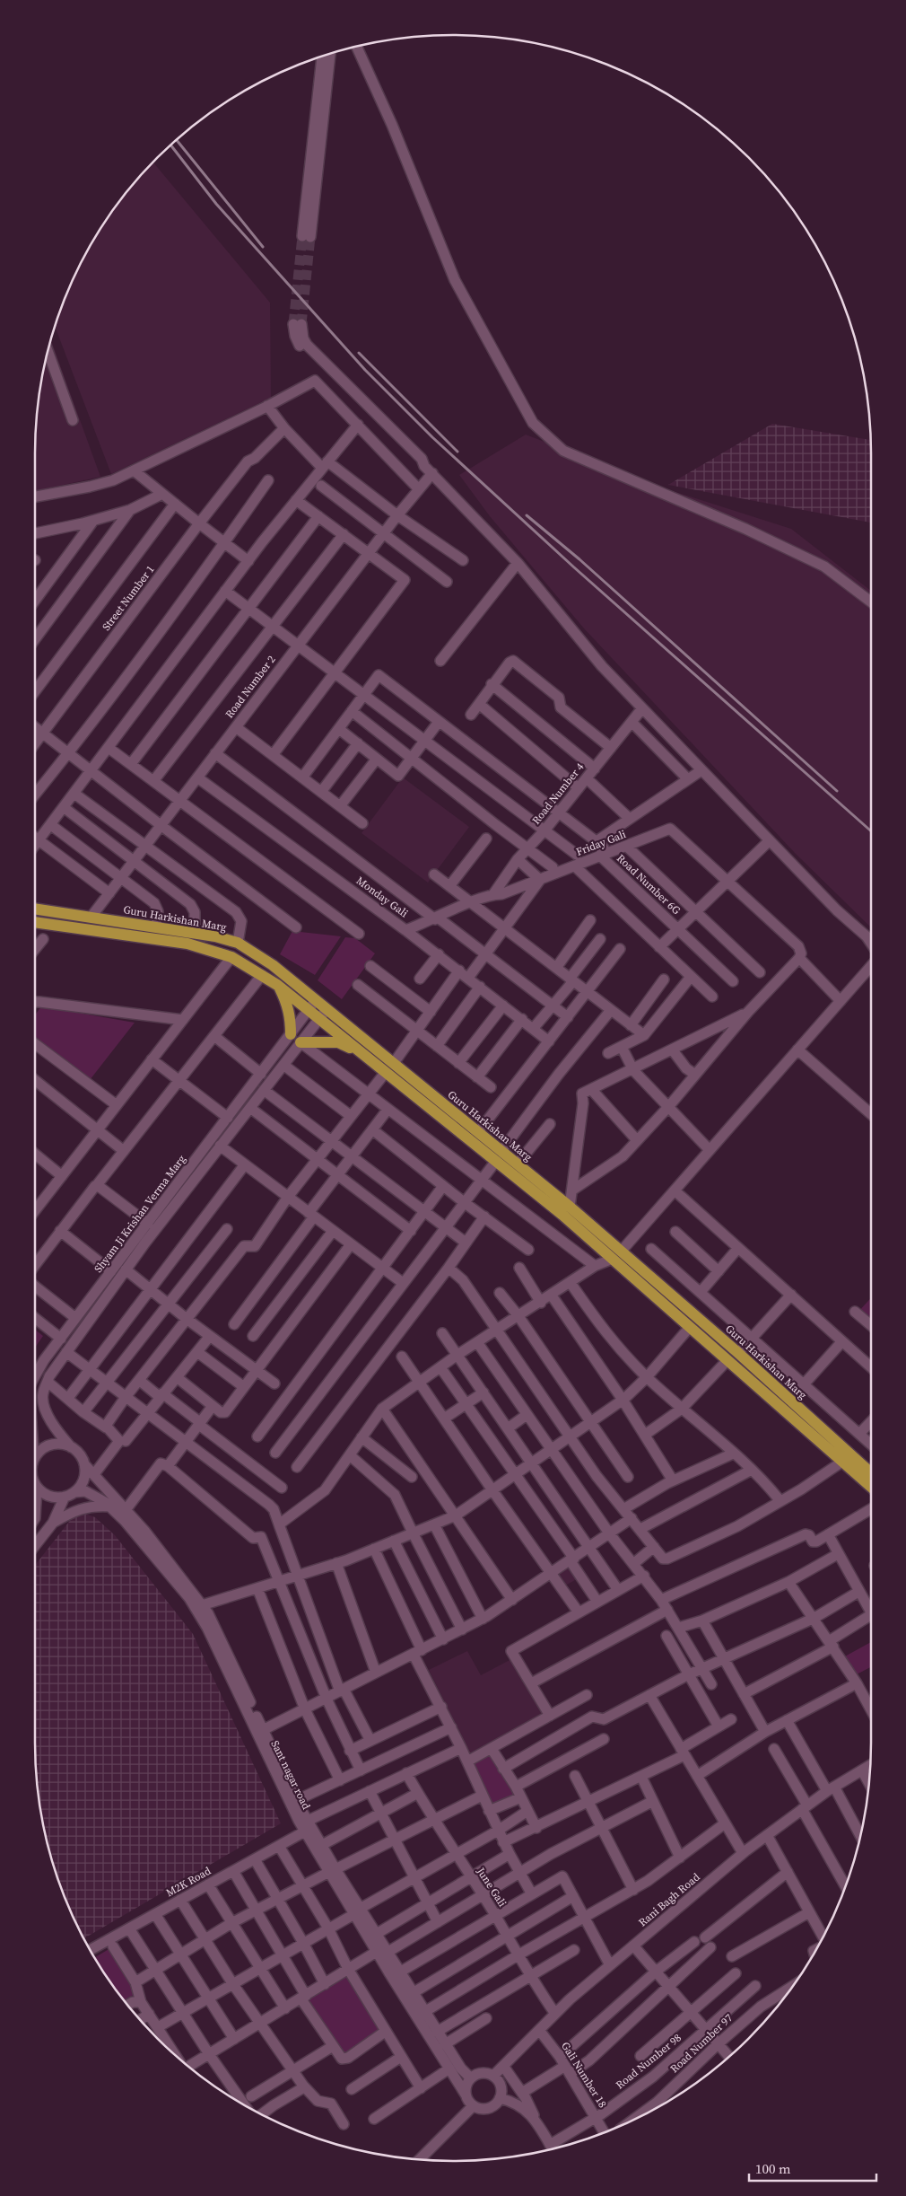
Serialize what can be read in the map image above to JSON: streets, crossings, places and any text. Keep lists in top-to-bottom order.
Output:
{
  "streets": {
    "main road": ["Guru Harkishan Marg"],
    "street": [
      "Street Number 1",
      "Road Number 2",
      "Road Number 4",
      "Friday Gali",
      "Road Number 6G",
      "Monday Gali",
      "Shyam Ji Krishan Verma Marg",
      "Sant nagar road",
      "M2K Road",
      "June Gali",
      "Rani Bagh Road",
      "Road Number 97",
      "Road Number 98",
      "Gali Number 18"
    ]
  },
  "crossings": [
    ["Road Number 2", "Monday Gali"],
    ["Road Number 2", "Guru Harkishan Marg"],
    ["Road Number 4", "Friday Gali"],
    ["Friday Gali", "Road Number 6G"],
    ["Friday Gali", "Monday Gali"],
    ["Guru Harkishan Marg", "Shyam Ji Krishan Verma Marg"],
    ["Sant nagar road", "M2K Road"],
    ["Sant nagar road", "Rani Bagh Road"],
    ["M2K Road", "June Gali"],
    ["June Gali", "Rani Bagh Road"],
    ["Rani Bagh Road", "Gali Number 18"],
    ["Road Number 98", "Gali Number 18"]
  ],
  "scale_bar": "100 m"
}
